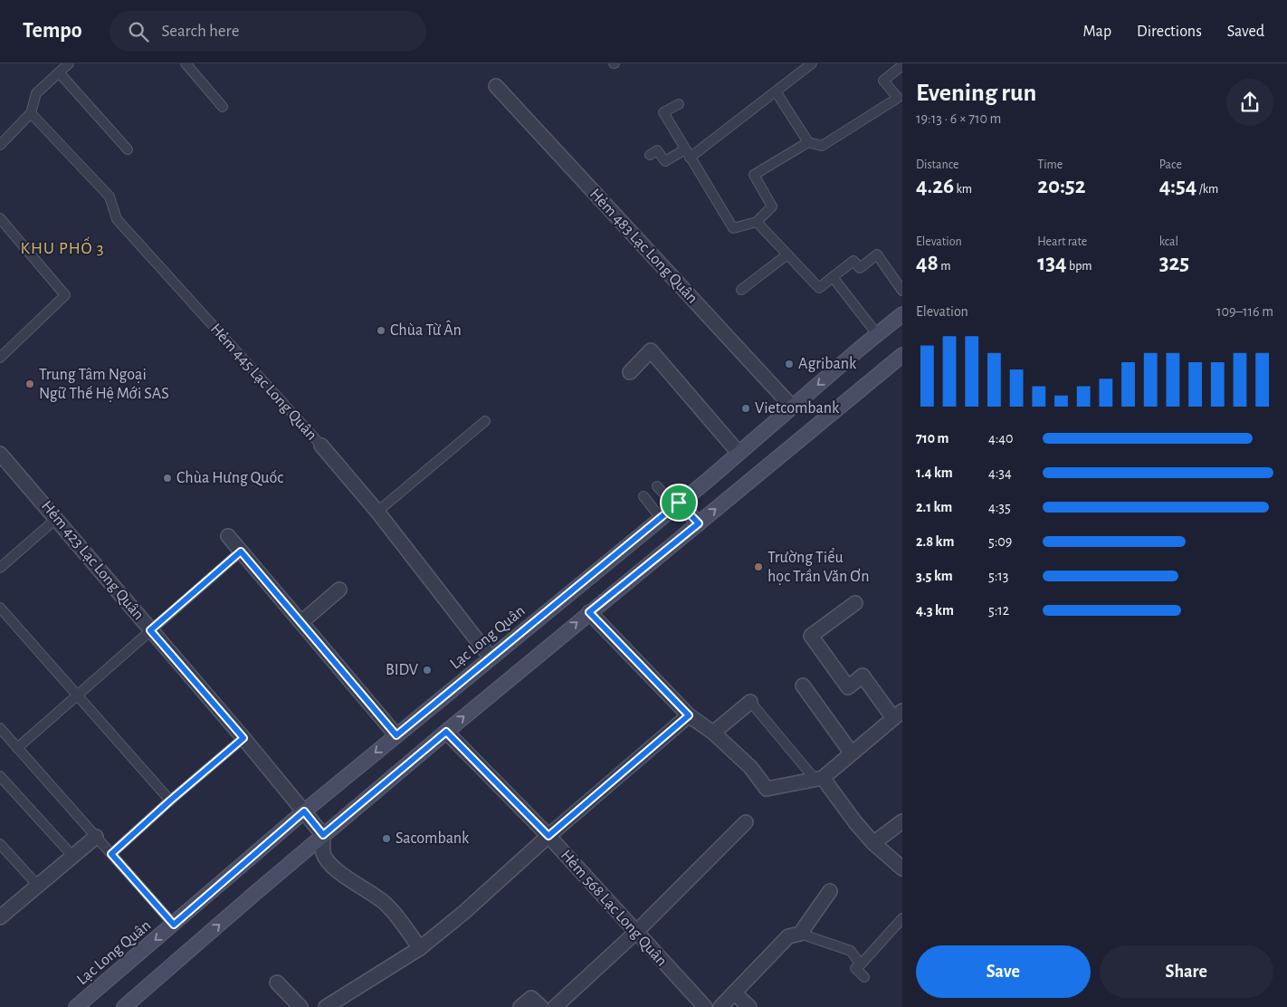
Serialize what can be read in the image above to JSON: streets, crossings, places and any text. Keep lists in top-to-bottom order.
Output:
{
  "streets": {
    "main road": ["Lạc Long Quân"],
    "street": [
      "Hẻm 483 Lạc Long Quân",
      "Hẻm 445 Lạc Long Quân",
      "Hẻm 423 Lạc Long Quân",
      "Hẻm 568 Lạc Long Quân"
    ]
  },
  "crossings": [
    ["Hẻm 483 Lạc Long Quân", "Lạc Long Quân"],
    ["Hẻm 445 Lạc Long Quân", "Lạc Long Quân"],
    ["Hẻm 423 Lạc Long Quân", "Lạc Long Quân"]
  ],
  "districts": ["KHU PHỐ 3"],
  "places": [
    "Chùa Từ Ân",
    "Agribank",
    "Trung Tâm Ngoại Ngữ Thế Hệ Mới SAS",
    "Vietcombank",
    "Chùa Hưng Quốc",
    "Trường Tiểu học Trần Văn Ơn",
    "BIDV",
    "Sacombank"
  ],
  "page": {
    "header": "Tempo",
    "search": "Search here",
    "nav": ["Map", "Directions", "Saved"],
    "heading": ["Evening run", "19:13 · 6 × 710 m"],
    "stats": [
      ["Distance", "4.26 km"],
      ["Time", "20:52"],
      ["Pace", "4:54 /km"],
      ["Elevation", "48 m"],
      ["Heart rate", "134 bpm"],
      ["kcal", "325"]
    ],
    "chart": ["Elevation", "109–116 m"],
    "list": [
      {
        "name": "710 m",
        "note": "4:40"
      },
      {
        "name": "1.4 km",
        "note": "4:34"
      },
      {
        "name": "2.1 km",
        "note": "4:35"
      },
      {
        "name": "2.8 km",
        "note": "5:09"
      },
      {
        "name": "3.5 km",
        "note": "5:13"
      },
      {
        "name": "4.3 km",
        "note": "5:12"
      }
    ],
    "buttons": ["Save", "Share"]
  }
}
